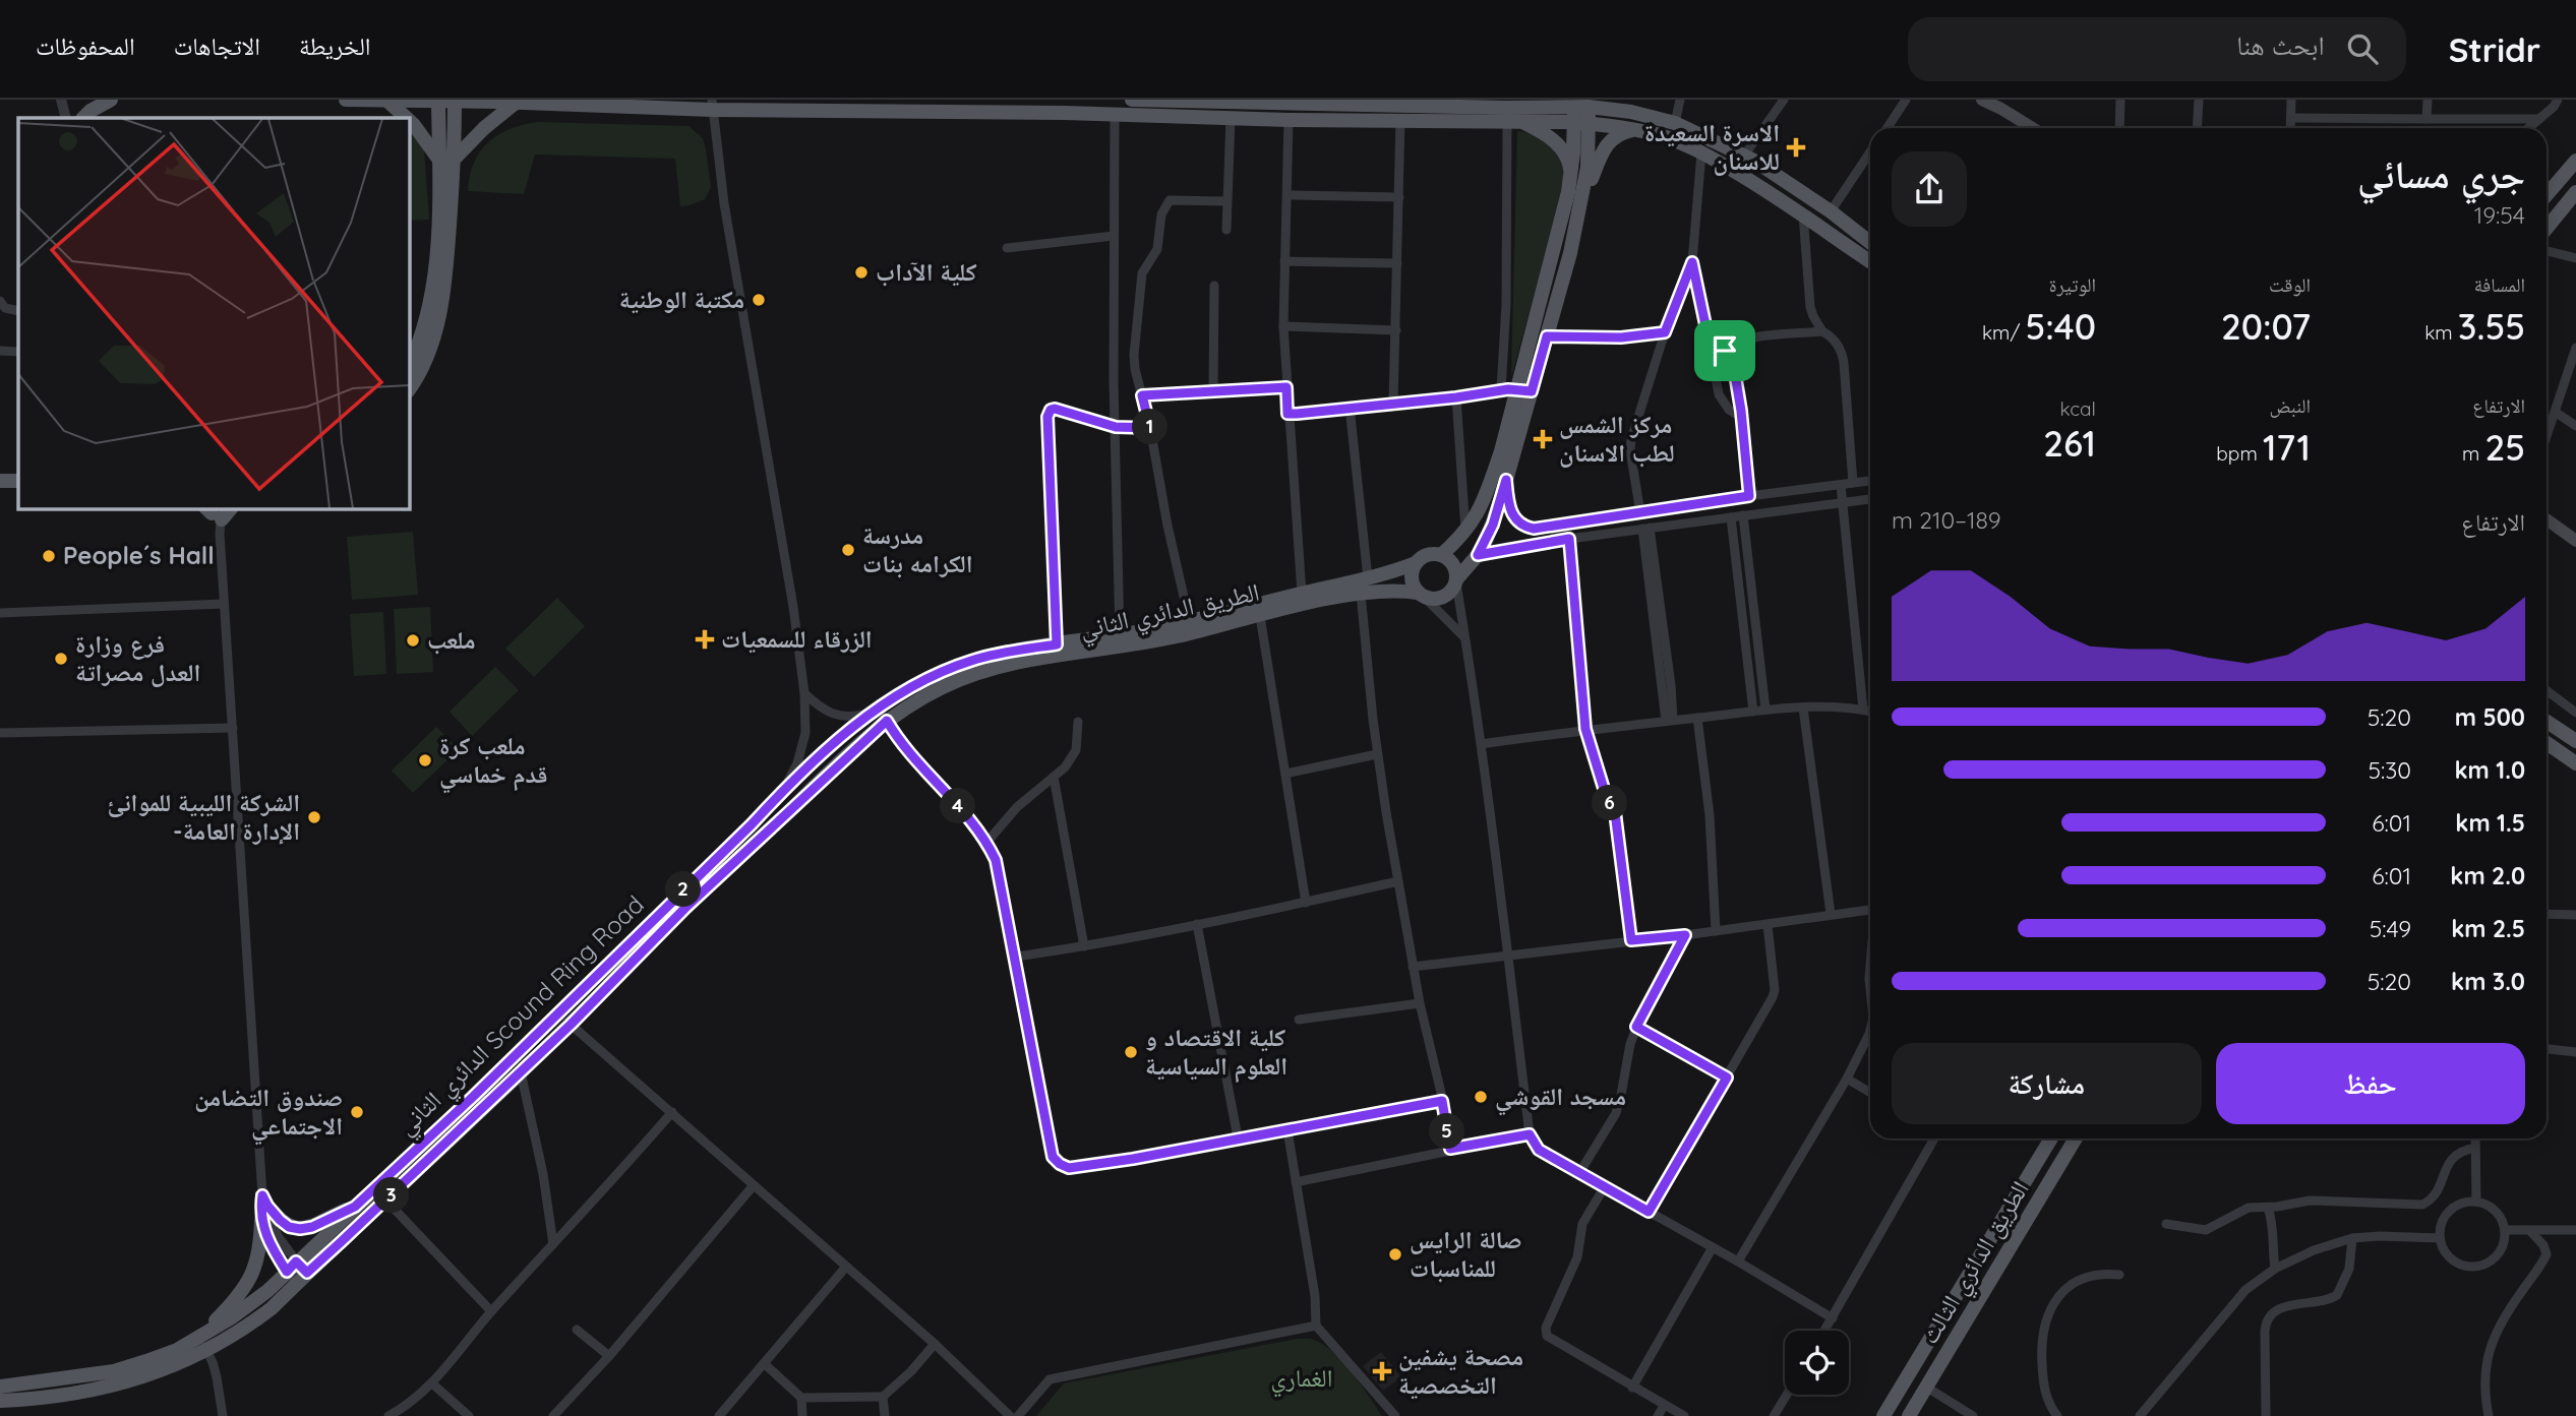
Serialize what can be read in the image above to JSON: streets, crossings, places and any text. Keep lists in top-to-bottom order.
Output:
{
  "streets": {
    "main road": ["الطريق الدائري الثاني", "الدائري الثاني Scound Ring Road", "الطريق الدائري الثالث"]
  },
  "crossings": [
    ["الطريق الدائري الثاني", "الدائري الثاني Scound Ring Road"]
  ],
  "parks": ["الغماري"],
  "places": {
    "health": [
      "الاسرة السعيدة للاسنان",
      "مركز الشمس لطب الاسنان",
      "الزرقاء للسمعيات",
      "مصحة يشفين التخصصية"
    ],
    "other": [
      "كلية الآداب",
      "مكتبة الوطنية",
      "مدرسة الكرامه بنات",
      "People´s Hall",
      "ملعب",
      "فرع وزارة العدل مصراتة",
      "ملعب كرة قدم خماسي",
      "الشركة الليبية للموانئ -الإدارة العامة",
      "كلية الاقتصاد و العلوم السياسية",
      "مسجد القوشي",
      "صندوق التضامن الاجتماعي",
      "صالة الرايس للمناسبات"
    ]
  },
  "page": {
    "header": "Stridr",
    "search": "ابحث هنا",
    "nav": ["الخريطة", "الاتجاهات", "المحفوظات"],
    "heading": ["جري مسائي", "19:54"],
    "stats": [
      ["المسافة", "3.55 km"],
      ["الوقت", "20:07"],
      ["الوتيرة", "5:40 /km"],
      ["الارتفاع", "25 m"],
      ["النبض", "171 bpm"],
      ["kcal", "261"]
    ],
    "pins": [
      "1",
      "6",
      "4",
      "2",
      "5",
      "3"
    ],
    "chart": ["الارتفاع", "189–210 m"],
    "list": [
      {
        "name": "500 m",
        "note": "5:20"
      },
      {
        "name": "1.0 km",
        "note": "5:30"
      },
      {
        "name": "1.5 km",
        "note": "6:01"
      },
      {
        "name": "2.0 km",
        "note": "6:01"
      },
      {
        "name": "2.5 km",
        "note": "5:49"
      },
      {
        "name": "3.0 km",
        "note": "5:20"
      }
    ],
    "buttons": ["حفظ", "مشاركة"]
  }
}
